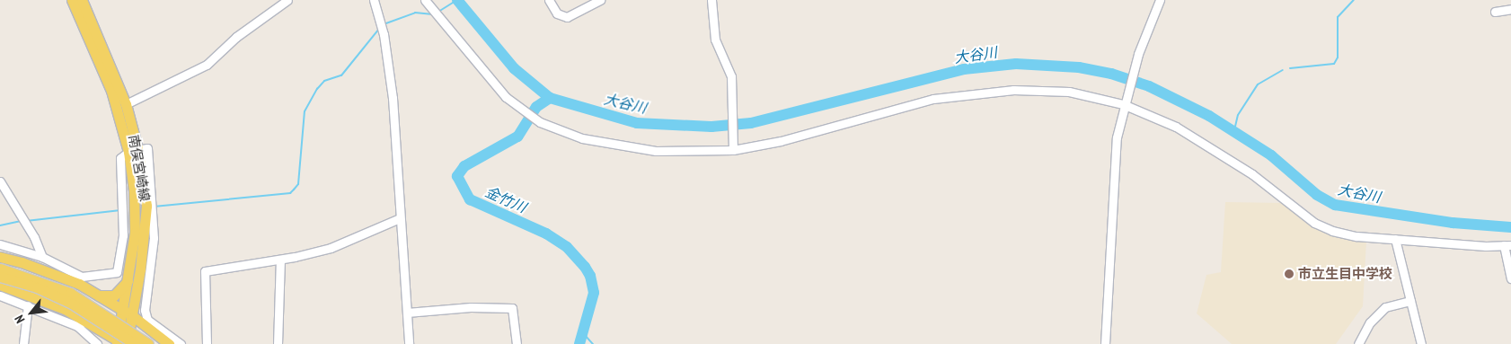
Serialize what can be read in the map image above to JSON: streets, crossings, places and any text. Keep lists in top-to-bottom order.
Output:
{
  "streets": {
    "main road": ["南俣宮崎線"]
  },
  "water": ["大谷川", "金竹川"],
  "places": ["市立生目中学校"],
  "north": "bottom left"
}
